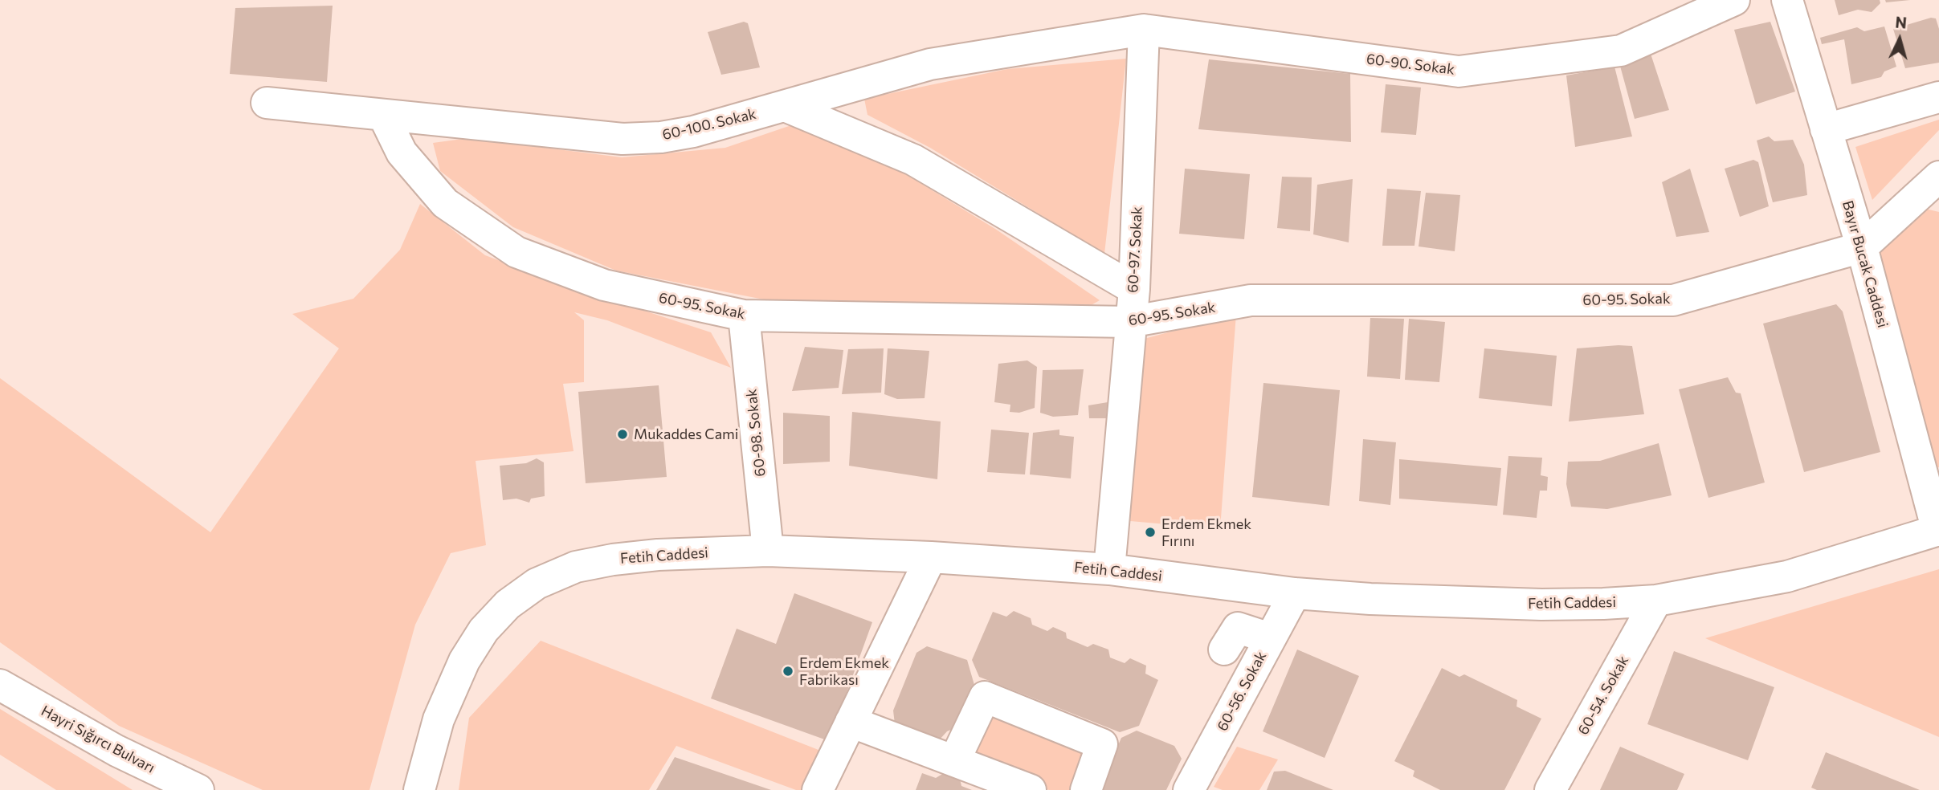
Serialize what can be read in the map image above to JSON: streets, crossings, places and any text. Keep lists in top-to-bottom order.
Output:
{
  "streets": {
    "street": [
      "60-90. Sokak",
      "60-100. Sokak",
      "60-97. Sokak",
      "Bayır Bucak Caddesi",
      "60-95. Sokak",
      "60-98. Sokak",
      "Fetih Caddesi",
      "60-56. Sokak",
      "60-54. Sokak",
      "Hayri Sığırcı Bulvarı"
    ]
  },
  "crossings": [
    ["60-90. Sokak", "60-100. Sokak"],
    ["60-90. Sokak", "60-97. Sokak"],
    ["60-100. Sokak", "60-97. Sokak"],
    ["60-100. Sokak", "60-95. Sokak"],
    ["60-97. Sokak", "60-95. Sokak"],
    ["60-97. Sokak", "Fetih Caddesi"],
    ["Bayır Bucak Caddesi", "60-95. Sokak"],
    ["Bayır Bucak Caddesi", "Fetih Caddesi"],
    ["60-95. Sokak", "60-98. Sokak"],
    ["60-98. Sokak", "Fetih Caddesi"],
    ["Fetih Caddesi", "60-56. Sokak"],
    ["Fetih Caddesi", "60-54. Sokak"]
  ],
  "places": ["Mukaddes Cami", "Erdem Ekmek Fırını", "Erdem Ekmek Fabrikası"],
  "north": "top"
}
